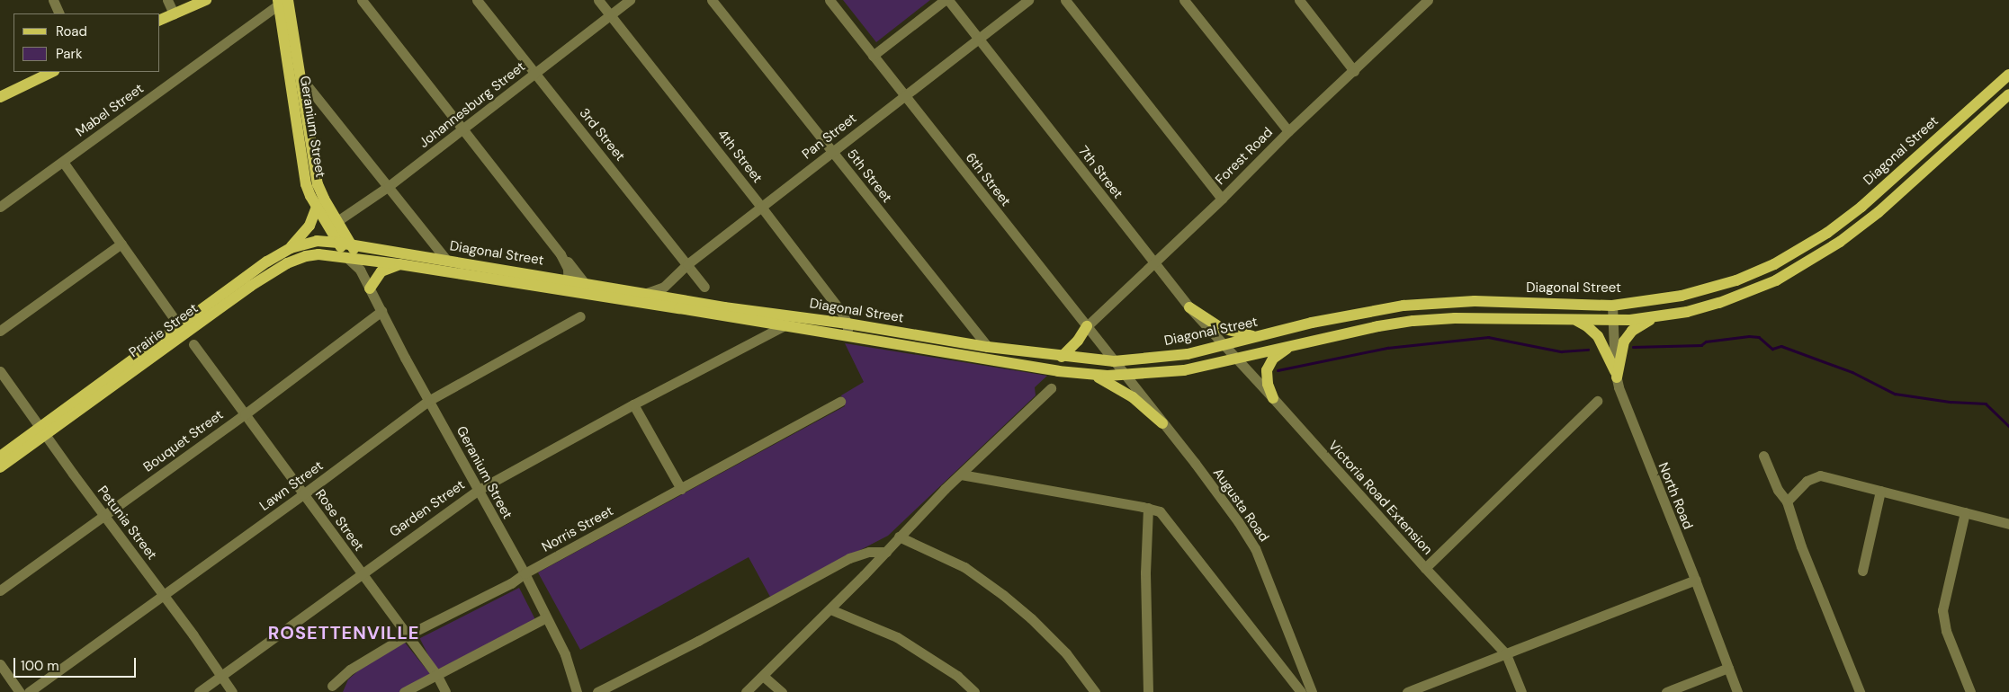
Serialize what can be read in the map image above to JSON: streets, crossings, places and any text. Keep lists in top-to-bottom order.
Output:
{
  "streets": {
    "main road": ["Geranium Street", "Diagonal Street", "Prairie Street"],
    "street": [
      "Johannesburg Street",
      "Mabel Street",
      "3rd Street",
      "Pan Street",
      "4th Street",
      "Forest Road",
      "7th Street",
      "5th Street",
      "6th Street",
      "Bouquet Street",
      "Lawn Street",
      "North Road",
      "Victoria Road Extension",
      "Augusta Road",
      "Garden Street",
      "Rose Street",
      "Petunia Street",
      "Norris Street"
    ]
  },
  "crossings": [
    ["Johannesburg Street", "Geranium Street"],
    ["Johannesburg Street", "3rd Street"],
    ["Johannesburg Street", "4th Street"],
    ["Mabel Street", "Geranium Street"],
    ["Geranium Street", "Diagonal Street"],
    ["Geranium Street", "Prairie Street"],
    ["Geranium Street", "Bouquet Street"],
    ["Geranium Street", "Lawn Street"],
    ["Geranium Street", "Garden Street"],
    ["Geranium Street", "Norris Street"],
    ["3rd Street", "Pan Street"],
    ["Pan Street", "Diagonal Street"],
    ["Pan Street", "4th Street"],
    ["Pan Street", "7th Street"],
    ["Pan Street", "5th Street"],
    ["Pan Street", "6th Street"],
    ["Diagonal Street", "4th Street"],
    ["Diagonal Street", "7th Street"],
    ["Diagonal Street", "5th Street"],
    ["Diagonal Street", "6th Street"],
    ["Diagonal Street", "Prairie Street"],
    ["Diagonal Street", "North Road"],
    ["Diagonal Street", "Victoria Road Extension"],
    ["Diagonal Street", "Augusta Road"],
    ["Diagonal Street", "Garden Street"],
    ["Forest Road", "7th Street"],
    ["Forest Road", "6th Street"],
    ["7th Street", "Victoria Road Extension"],
    ["6th Street", "Augusta Road"],
    ["Prairie Street", "Petunia Street"],
    ["Bouquet Street", "Rose Street"],
    ["Bouquet Street", "Petunia Street"],
    ["Lawn Street", "Rose Street"],
    ["Lawn Street", "Petunia Street"],
    ["Garden Street", "Rose Street"],
    ["Garden Street", "Petunia Street"],
    ["Rose Street", "Norris Street"]
  ],
  "districts": ["ROSETTENVILLE"],
  "legend": ["Road", "Park"],
  "scale_bar": "100 m"
}
